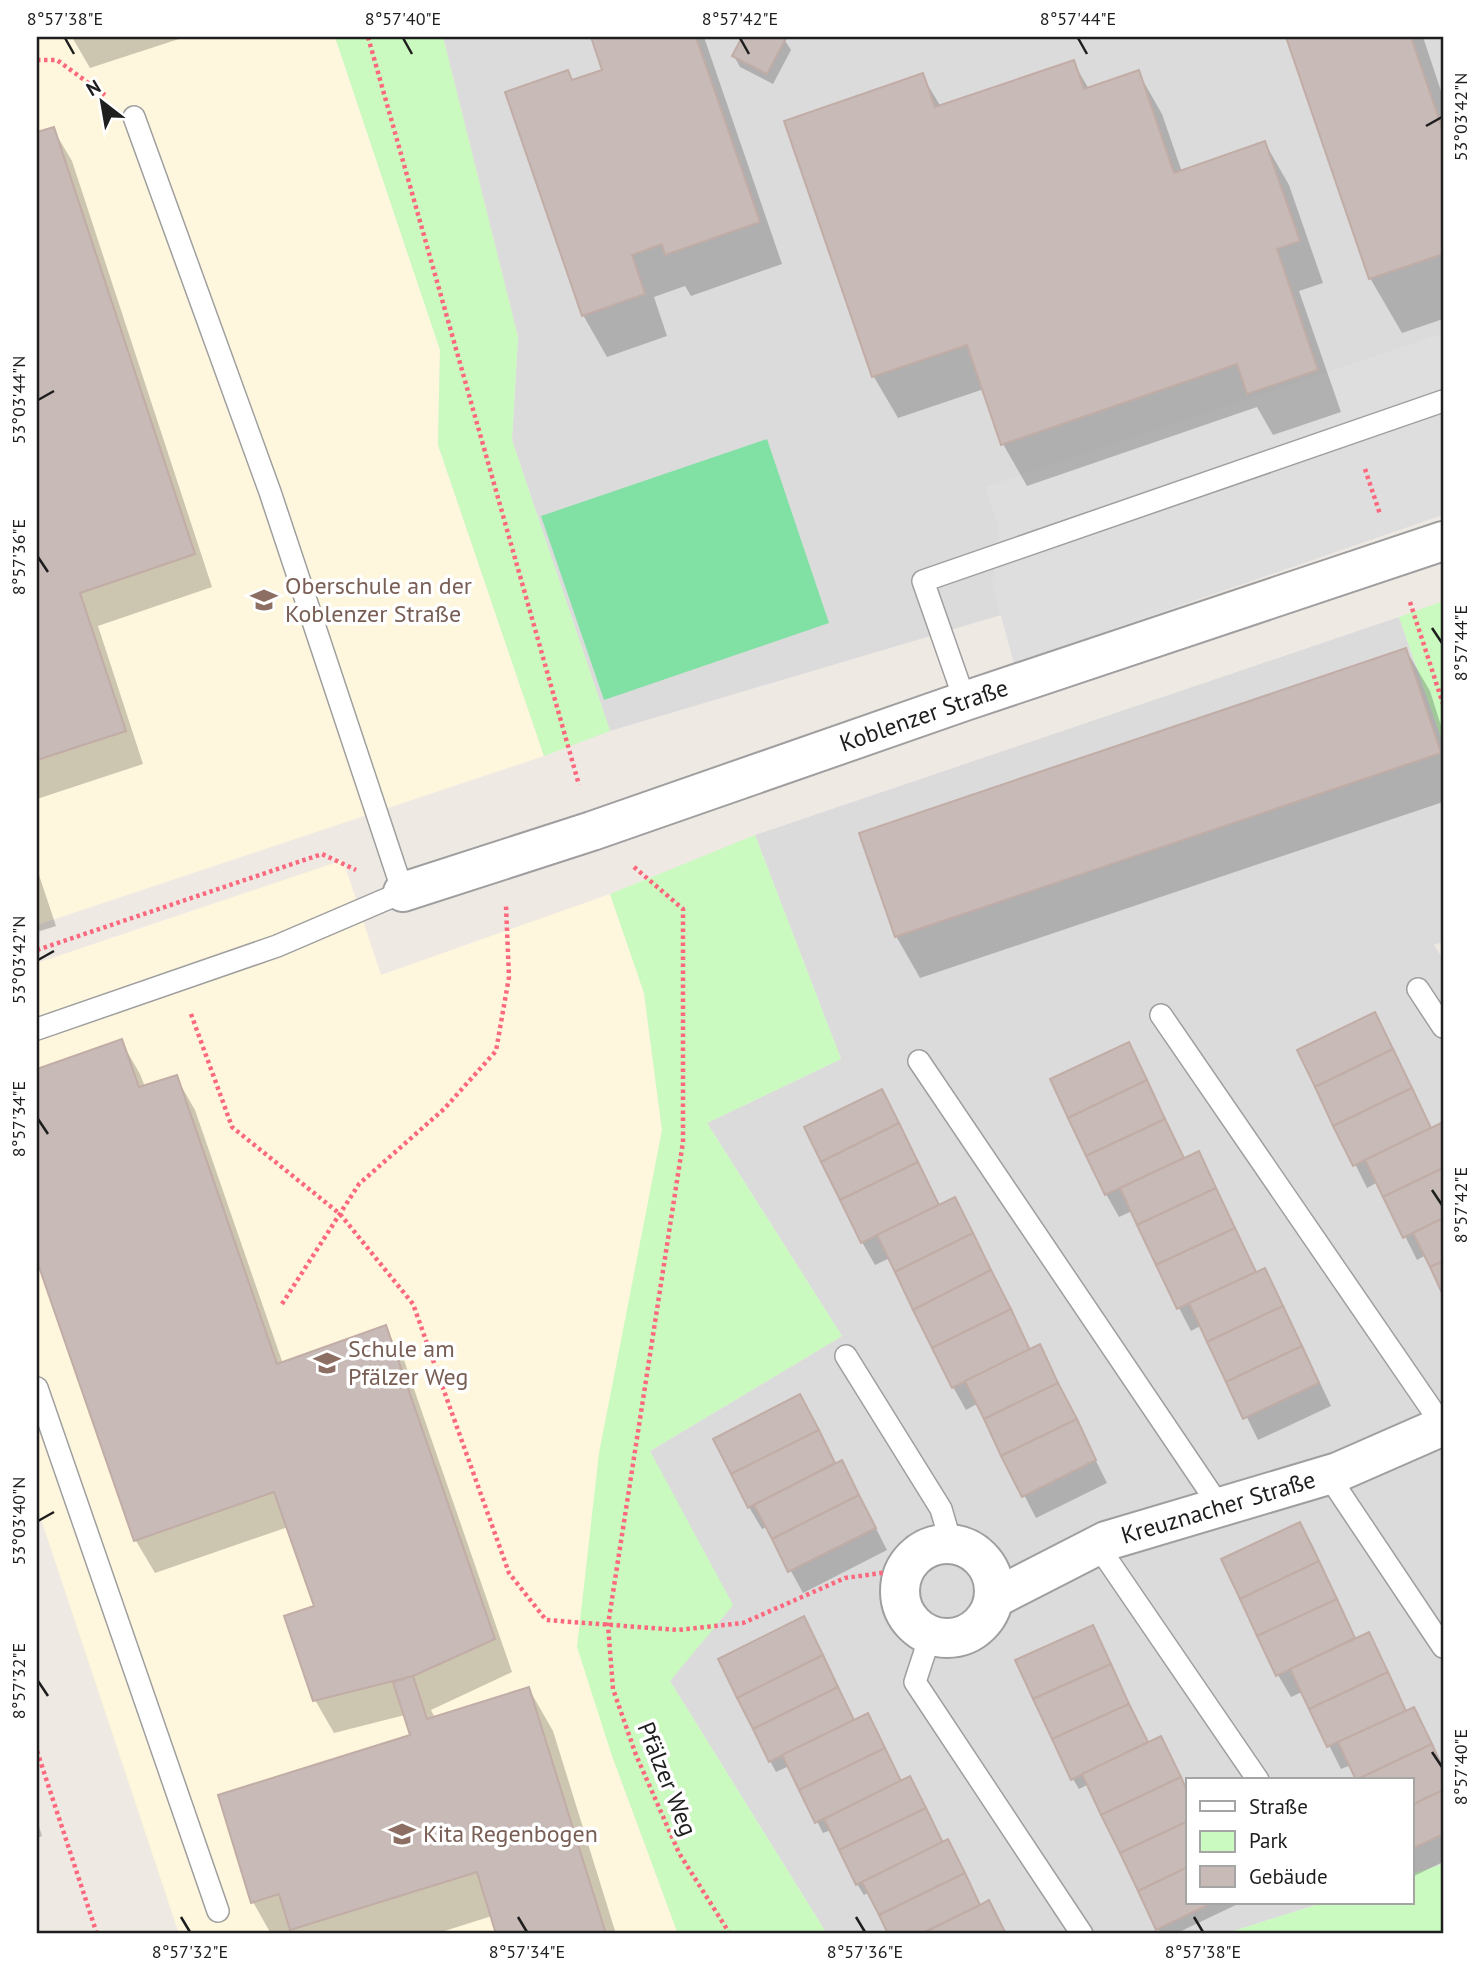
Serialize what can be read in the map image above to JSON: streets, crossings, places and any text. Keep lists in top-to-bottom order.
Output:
{
  "streets": {
    "street": ["Koblenzer Straße", "Kreuznacher Straße"],
    "path": ["Pfälzer Weg"]
  },
  "places": {
    "school or university": ["Oberschule an der Koblenzer Straße", "Schule am Pfälzer Weg", "Kita Regenbogen"]
  },
  "legend": ["Straße", "Park", "Gebäude"],
  "north": "top left",
  "coordinates": [
    "8°57'38\"E",
    "8°57'40\"E",
    "8°57'42\"E",
    "8°57'44\"E",
    "53°03'42\"N",
    "53°03'44\"N",
    "8°57'36\"E",
    "8°57'34\"E",
    "53°03'40\"N",
    "8°57'32\"E"
  ]
}
